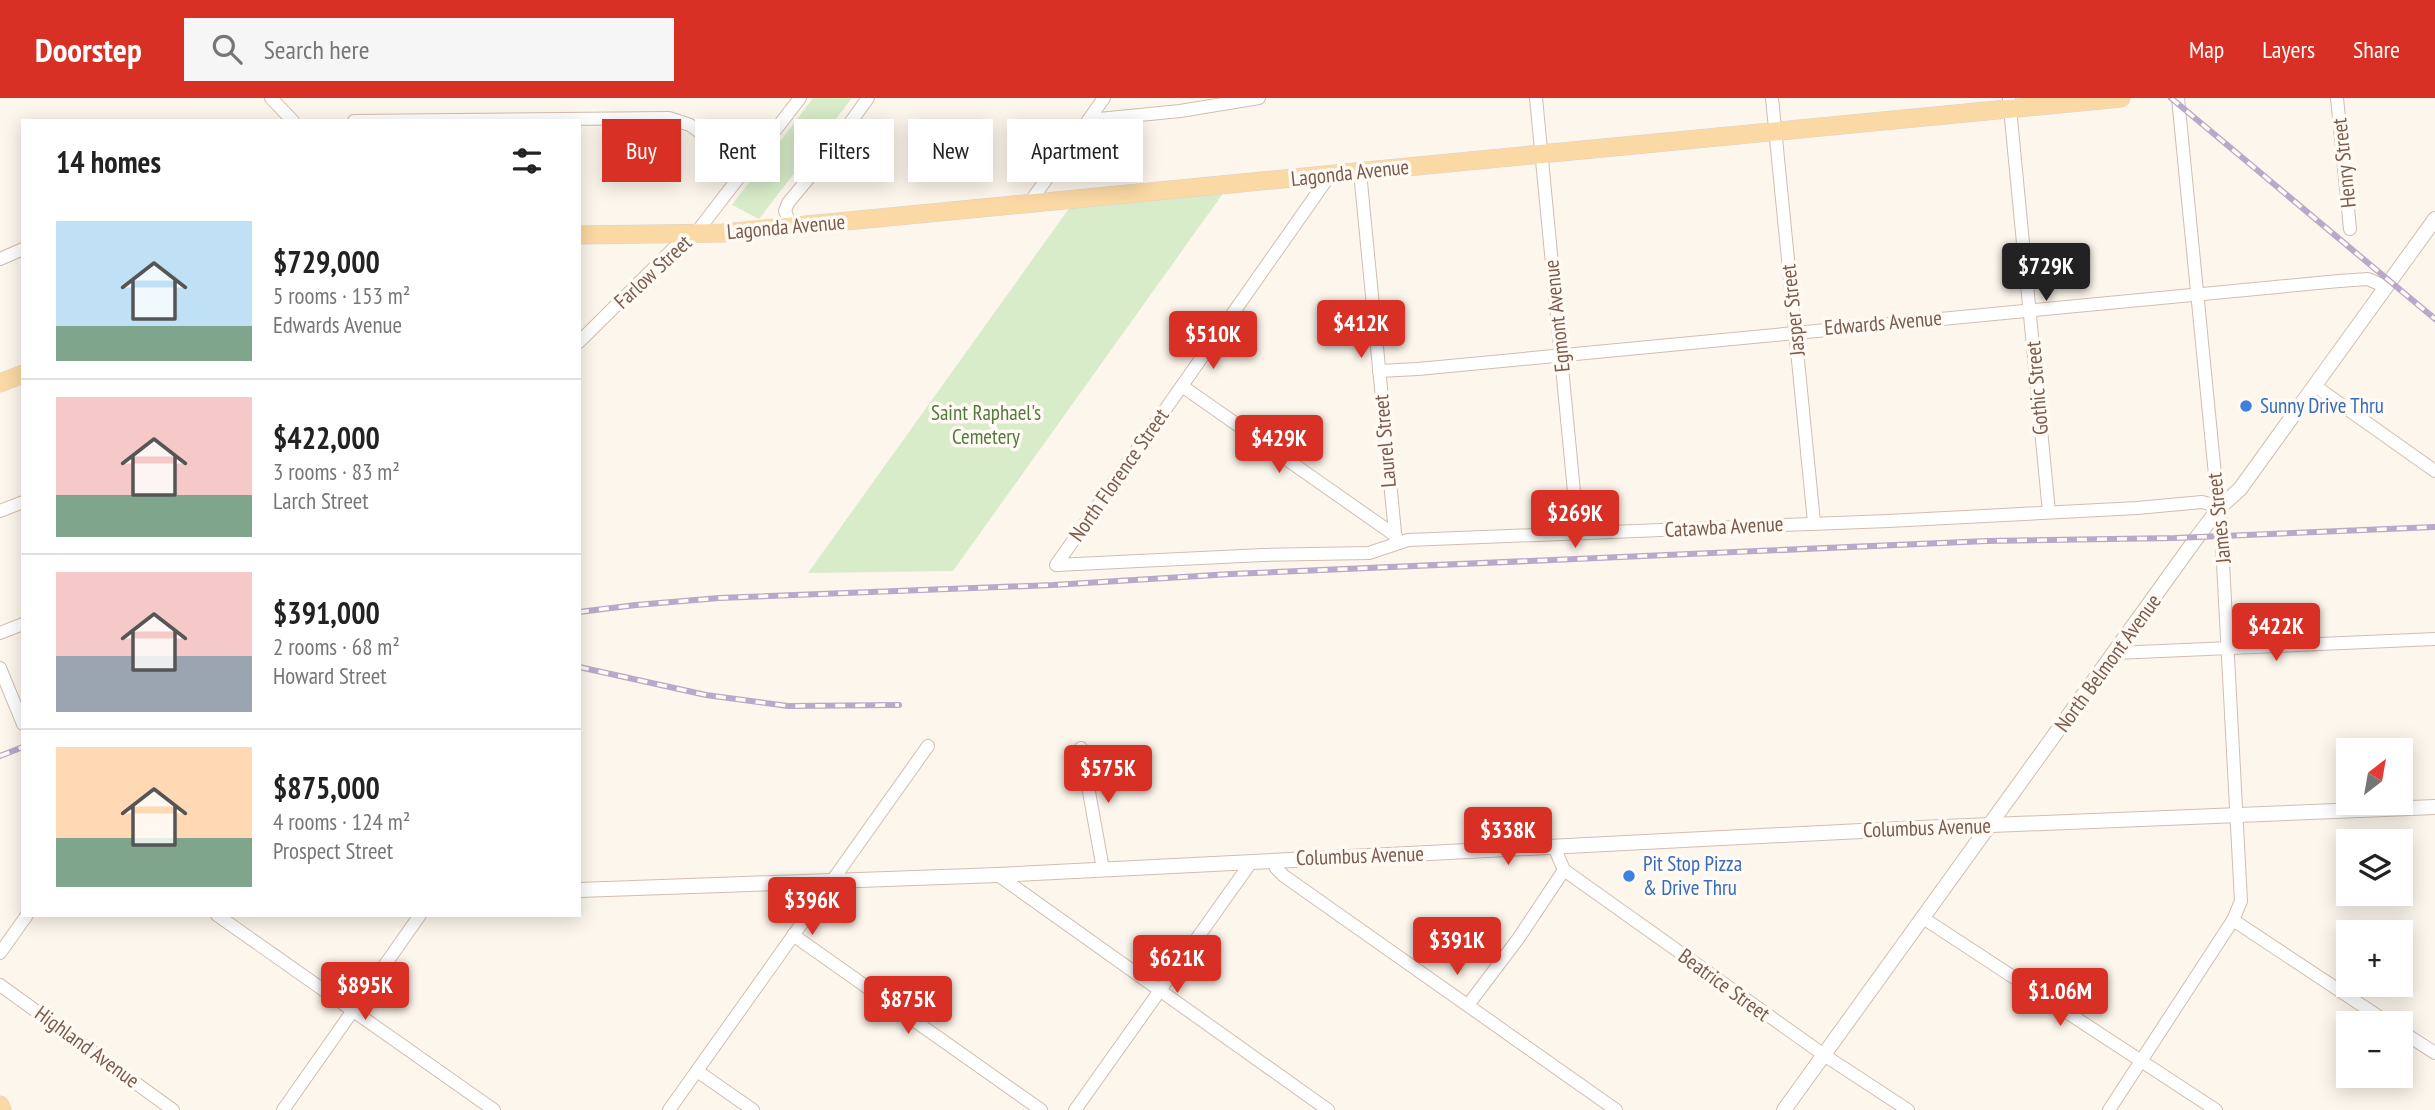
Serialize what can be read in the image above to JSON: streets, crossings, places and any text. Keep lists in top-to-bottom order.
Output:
{
  "streets": {
    "main road": ["Lagonda Avenue"],
    "street": [
      "Henry Street",
      "Farlow Street",
      "Jasper Street",
      "Egmont Avenue",
      "Edwards Avenue",
      "Gothic Street",
      "Laurel Street",
      "North Florence Street",
      "James Street",
      "Catawba Avenue",
      "North Belmont Avenue",
      "Columbus Avenue",
      "Beatrice Street",
      "Highland Avenue"
    ]
  },
  "crossings": [
    ["Lagonda Avenue", "Farlow Street"],
    ["Lagonda Avenue", "Jasper Street"],
    ["Lagonda Avenue", "Egmont Avenue"],
    ["Lagonda Avenue", "Gothic Street"],
    ["Lagonda Avenue", "Laurel Street"],
    ["Lagonda Avenue", "North Florence Street"],
    ["Jasper Street", "Edwards Avenue"],
    ["Jasper Street", "Catawba Avenue"],
    ["Egmont Avenue", "Edwards Avenue"],
    ["Egmont Avenue", "Catawba Avenue"],
    ["Edwards Avenue", "Gothic Street"],
    ["Edwards Avenue", "Laurel Street"],
    ["Edwards Avenue", "James Street"],
    ["Edwards Avenue", "North Belmont Avenue"],
    ["Gothic Street", "Catawba Avenue"],
    ["Laurel Street", "Catawba Avenue"],
    ["North Florence Street", "Catawba Avenue"],
    ["James Street", "Catawba Avenue"],
    ["James Street", "North Belmont Avenue"],
    ["James Street", "Columbus Avenue"],
    ["Catawba Avenue", "North Belmont Avenue"],
    ["North Belmont Avenue", "Columbus Avenue"],
    ["North Belmont Avenue", "Beatrice Street"]
  ],
  "parks": ["Saint Raphael's Cemetery"],
  "places": ["Sunny Drive Thru", "Pit Stop Pizza & Drive Thru"],
  "north": "top right",
  "page": {
    "header": "Doorstep",
    "search": "Search here",
    "nav": ["Map", "Layers", "Share"],
    "chip": [
      "Buy",
      "Rent",
      "Filters",
      "New",
      "Apartment"
    ],
    "heading": "14 homes",
    "list": [
      {
        "name": "$729,000",
        "note": "5 rooms · 153 m² · Edwards Avenue"
      },
      {
        "name": "$422,000",
        "note": "3 rooms · 83 m² · Larch Street"
      },
      {
        "name": "$391,000",
        "note": "2 rooms · 68 m² · Howard Street"
      },
      {
        "name": "$875,000",
        "note": "4 rooms · 124 m² · Prospect Street"
      }
    ],
    "price": [
      "$729K",
      "$412K",
      "$510K",
      "$429K",
      "$269K",
      "$422K",
      "$575K",
      "$338K",
      "$396K",
      "$391K",
      "$621K",
      "$895K",
      "$1.06M",
      "$875K"
    ],
    "map_buttons": ["+", "−"]
  }
}
